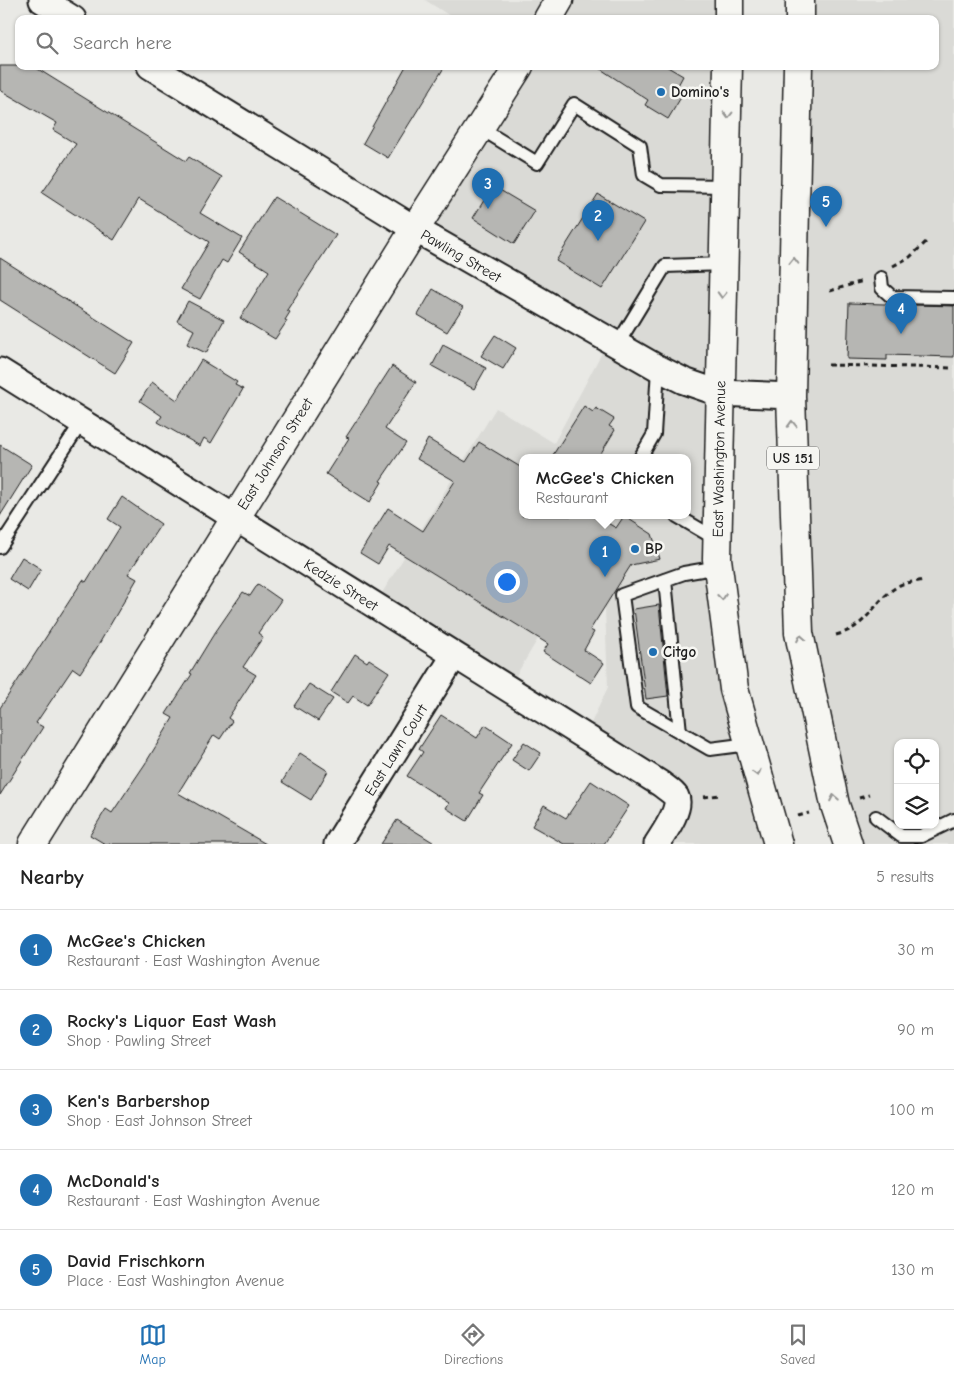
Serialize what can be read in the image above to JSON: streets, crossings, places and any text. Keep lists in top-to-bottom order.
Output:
{
  "streets": {
    "main road": ["East Johnson Street", "US 151", "East Washington Avenue"],
    "street": ["Pawling Street", "Kedzie Street", "East Lawn Court"]
  },
  "crossings": [
    ["Pawling Street", "East Johnson Street"],
    ["Pawling Street", "US 151"],
    ["Pawling Street", "East Washington Avenue"],
    ["East Johnson Street", "Kedzie Street"],
    ["Kedzie Street", "East Lawn Court"]
  ],
  "places": ["Domino's", "BP", "Citgo"],
  "page": {
    "search": "Search here",
    "pins": [
      "3",
      "5",
      "2",
      "4",
      "1"
    ],
    "popup": ["McGee's Chicken", "Restaurant"],
    "heading": ["Nearby", "5 results"],
    "list": [
      {
        "mark": "1",
        "name": "McGee's Chicken",
        "note": "Restaurant · East Washington Avenue",
        "value": "30 m"
      },
      {
        "mark": "2",
        "name": "Rocky's Liquor East Wash",
        "note": "Shop · Pawling Street",
        "value": "90 m"
      },
      {
        "mark": "3",
        "name": "Ken's Barbershop",
        "note": "Shop · East Johnson Street",
        "value": "100 m"
      },
      {
        "mark": "4",
        "name": "McDonald's",
        "note": "Restaurant · East Washington Avenue",
        "value": "120 m"
      },
      {
        "mark": "5",
        "name": "David Frischkorn",
        "note": "Place · East Washington Avenue",
        "value": "130 m"
      }
    ],
    "nav": ["Map", "Directions", "Saved"]
  }
}
